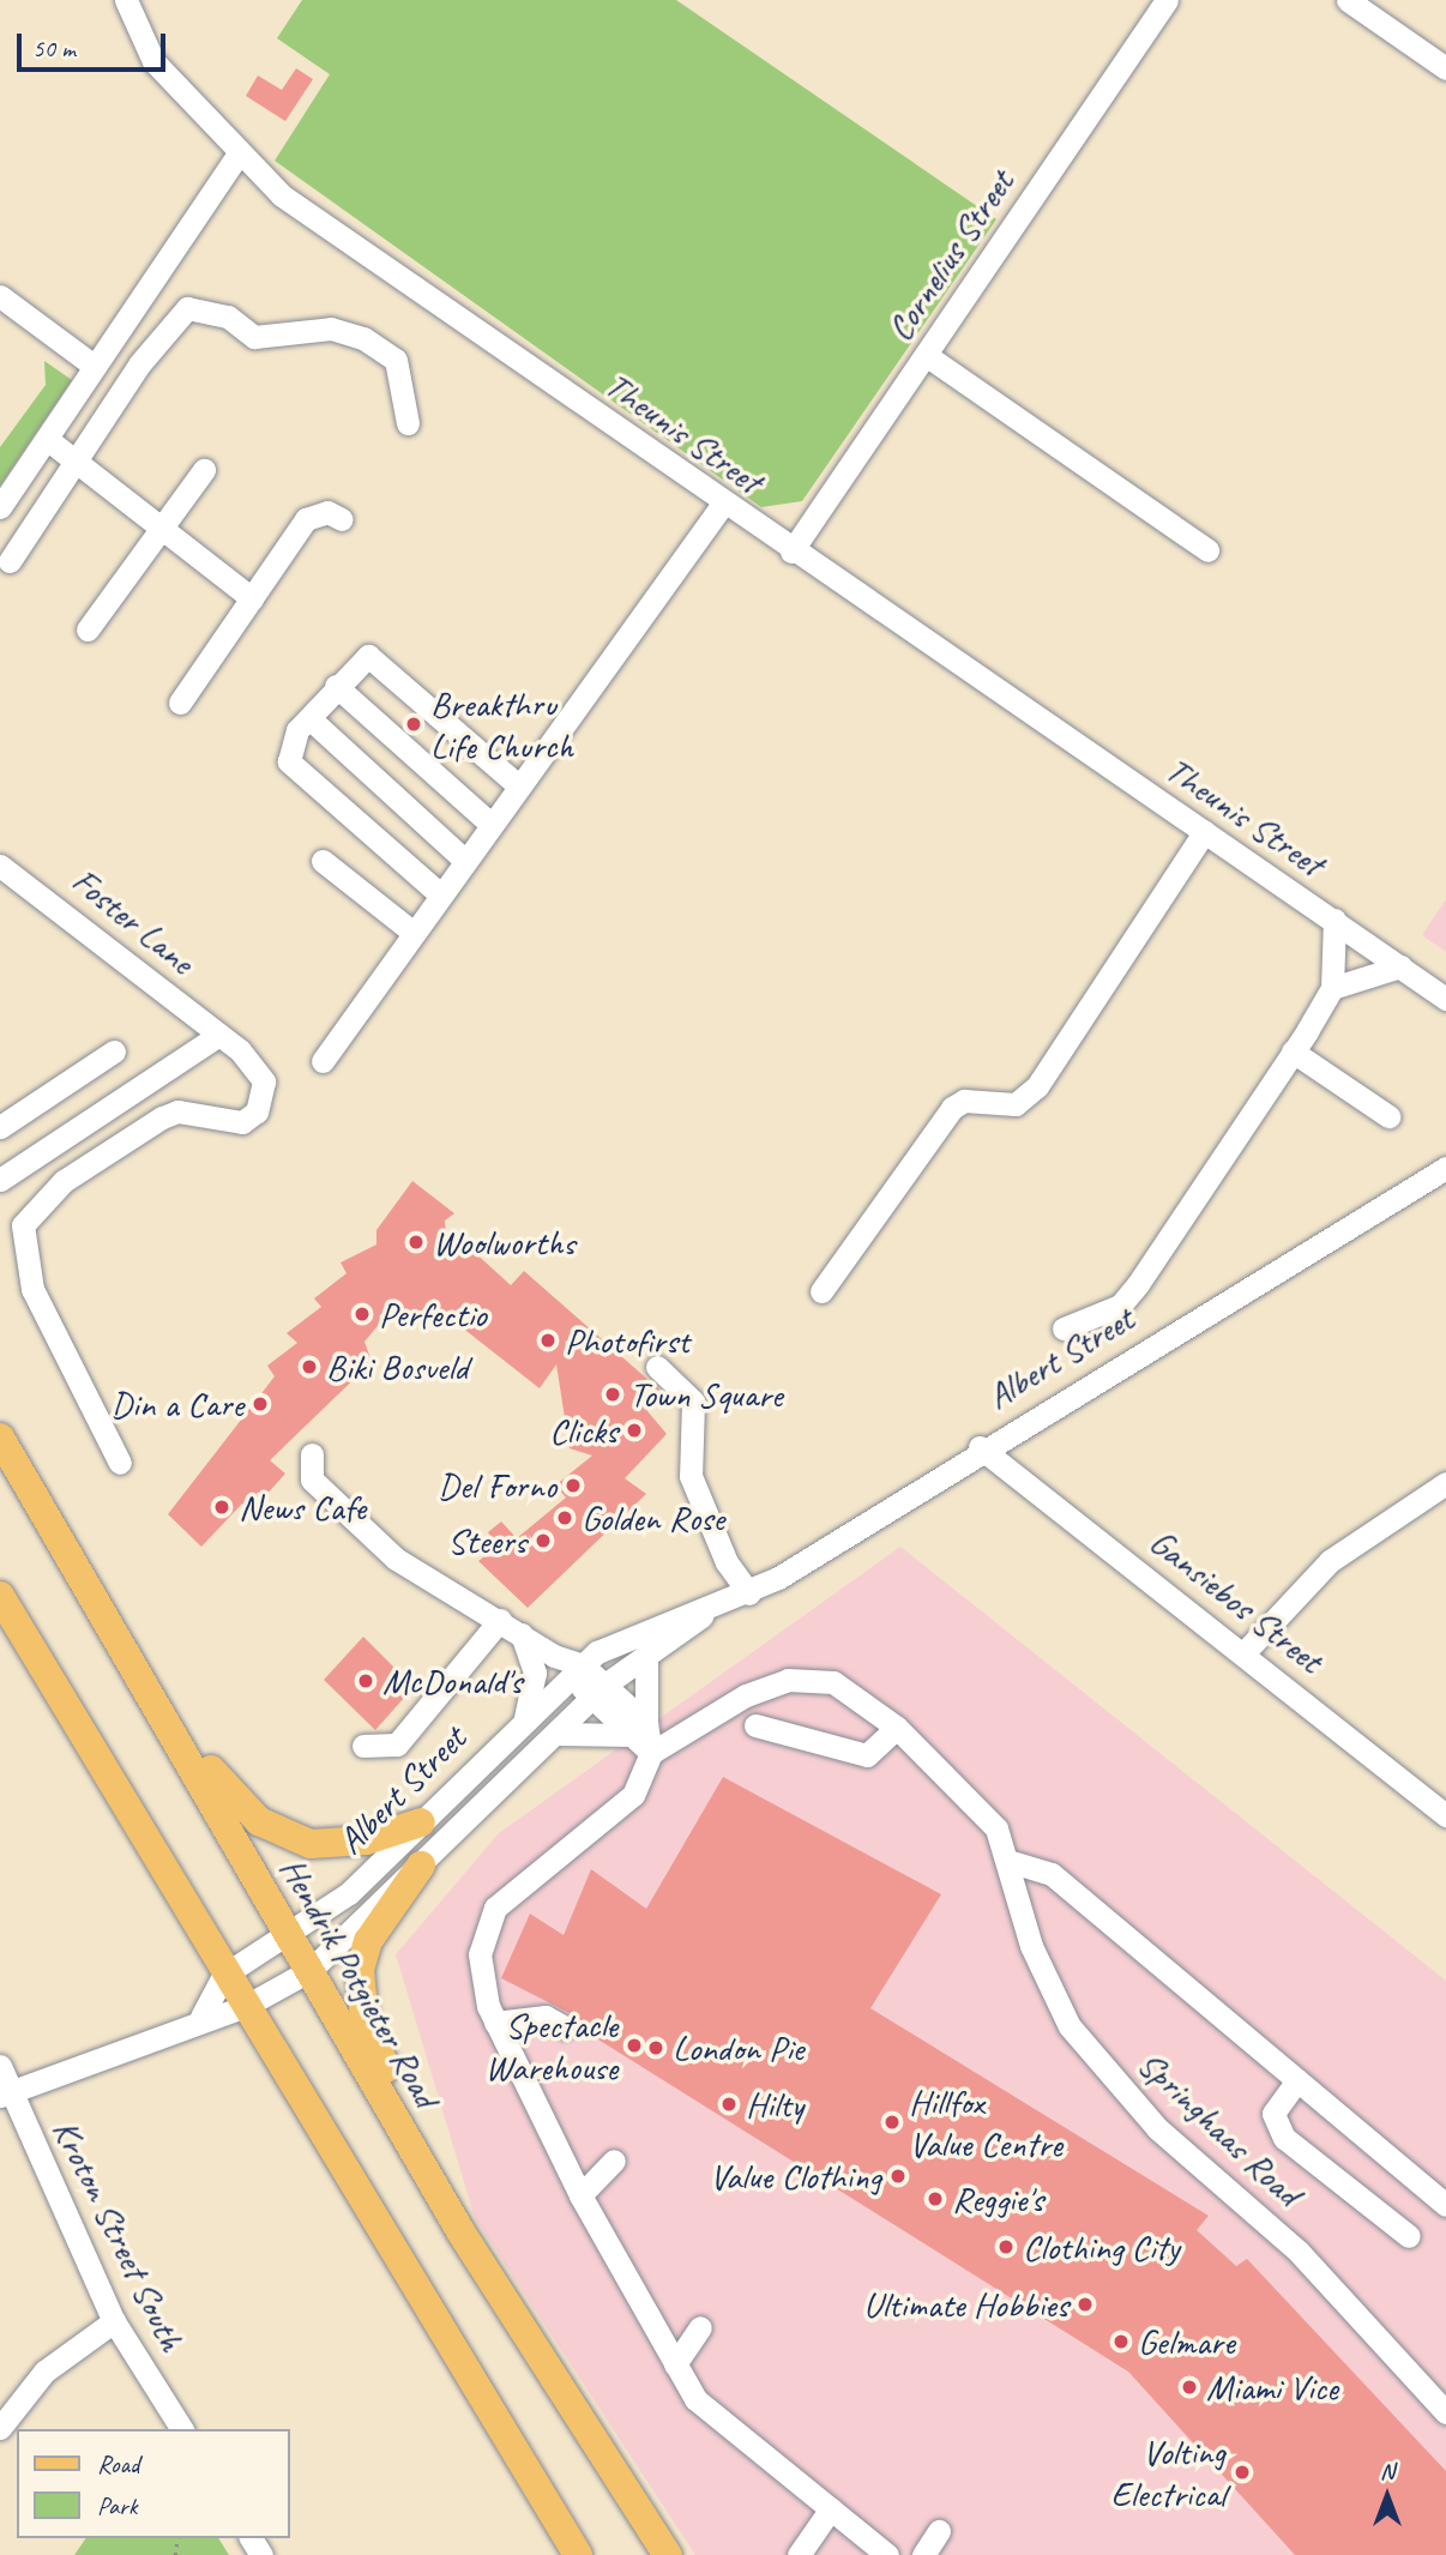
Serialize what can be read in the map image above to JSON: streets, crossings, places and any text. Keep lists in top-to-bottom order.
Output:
{
  "streets": {
    "main road": ["Hendrik Potgieter Road"],
    "street": [
      "Cornelius Street",
      "Theunis Street",
      "Foster Lane",
      "Albert Street",
      "Gansiebos Street",
      "Springhaas Road",
      "Kroton Street South"
    ]
  },
  "crossings": [
    ["Cornelius Street", "Theunis Street"],
    ["Albert Street", "Gansiebos Street"],
    ["Albert Street", "Hendrik Potgieter Road"],
    ["Albert Street", "Kroton Street South"]
  ],
  "places": [
    "Breakthru Life Church",
    "Woolworths",
    "Perfectio",
    "Photofirst",
    "Biki Bosveld",
    "Town Square",
    "Din a Care",
    "Clicks",
    "Del Forno",
    "News Cafe",
    "Golden Rose",
    "Steers",
    "McDonald's",
    "Spectacle Warehouse",
    "London Pie",
    "Hilty",
    "Hillfox Value Centre",
    "Value Clothing",
    "Reggie's",
    "Clothing City",
    "Ultimate Hobbies",
    "Gelmare",
    "Miami Vice",
    "Volting Electrical"
  ],
  "legend": ["Road", "Park"],
  "scale_bar": "50 m",
  "north": "top"
}
